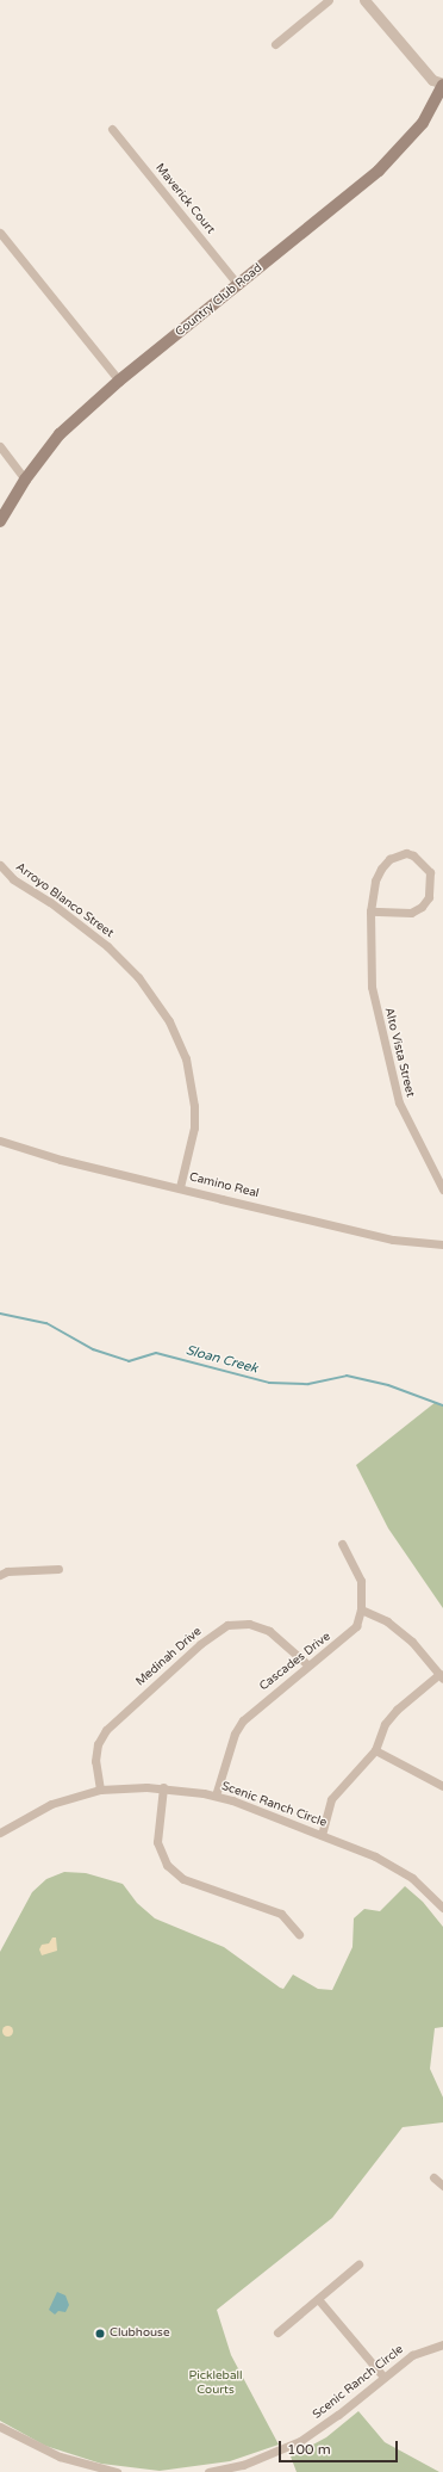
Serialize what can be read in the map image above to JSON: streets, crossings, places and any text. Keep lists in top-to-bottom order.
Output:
{
  "streets": {
    "main road": ["Country Club Road"],
    "street": [
      "Maverick Court",
      "Arroyo Blanco Street",
      "Alto Vista Street",
      "Camino Real",
      "Medinah Drive",
      "Cascades Drive",
      "Scenic Ranch Circle"
    ]
  },
  "crossings": [
    ["Maverick Court", "Country Club Road"],
    ["Arroyo Blanco Street", "Camino Real"],
    ["Medinah Drive", "Cascades Drive"],
    ["Medinah Drive", "Scenic Ranch Circle"],
    ["Cascades Drive", "Scenic Ranch Circle"]
  ],
  "water": ["Sloan Creek"],
  "parks": ["Pickleball Courts"],
  "places": ["Clubhouse"],
  "scale_bar": "100 m"
}
